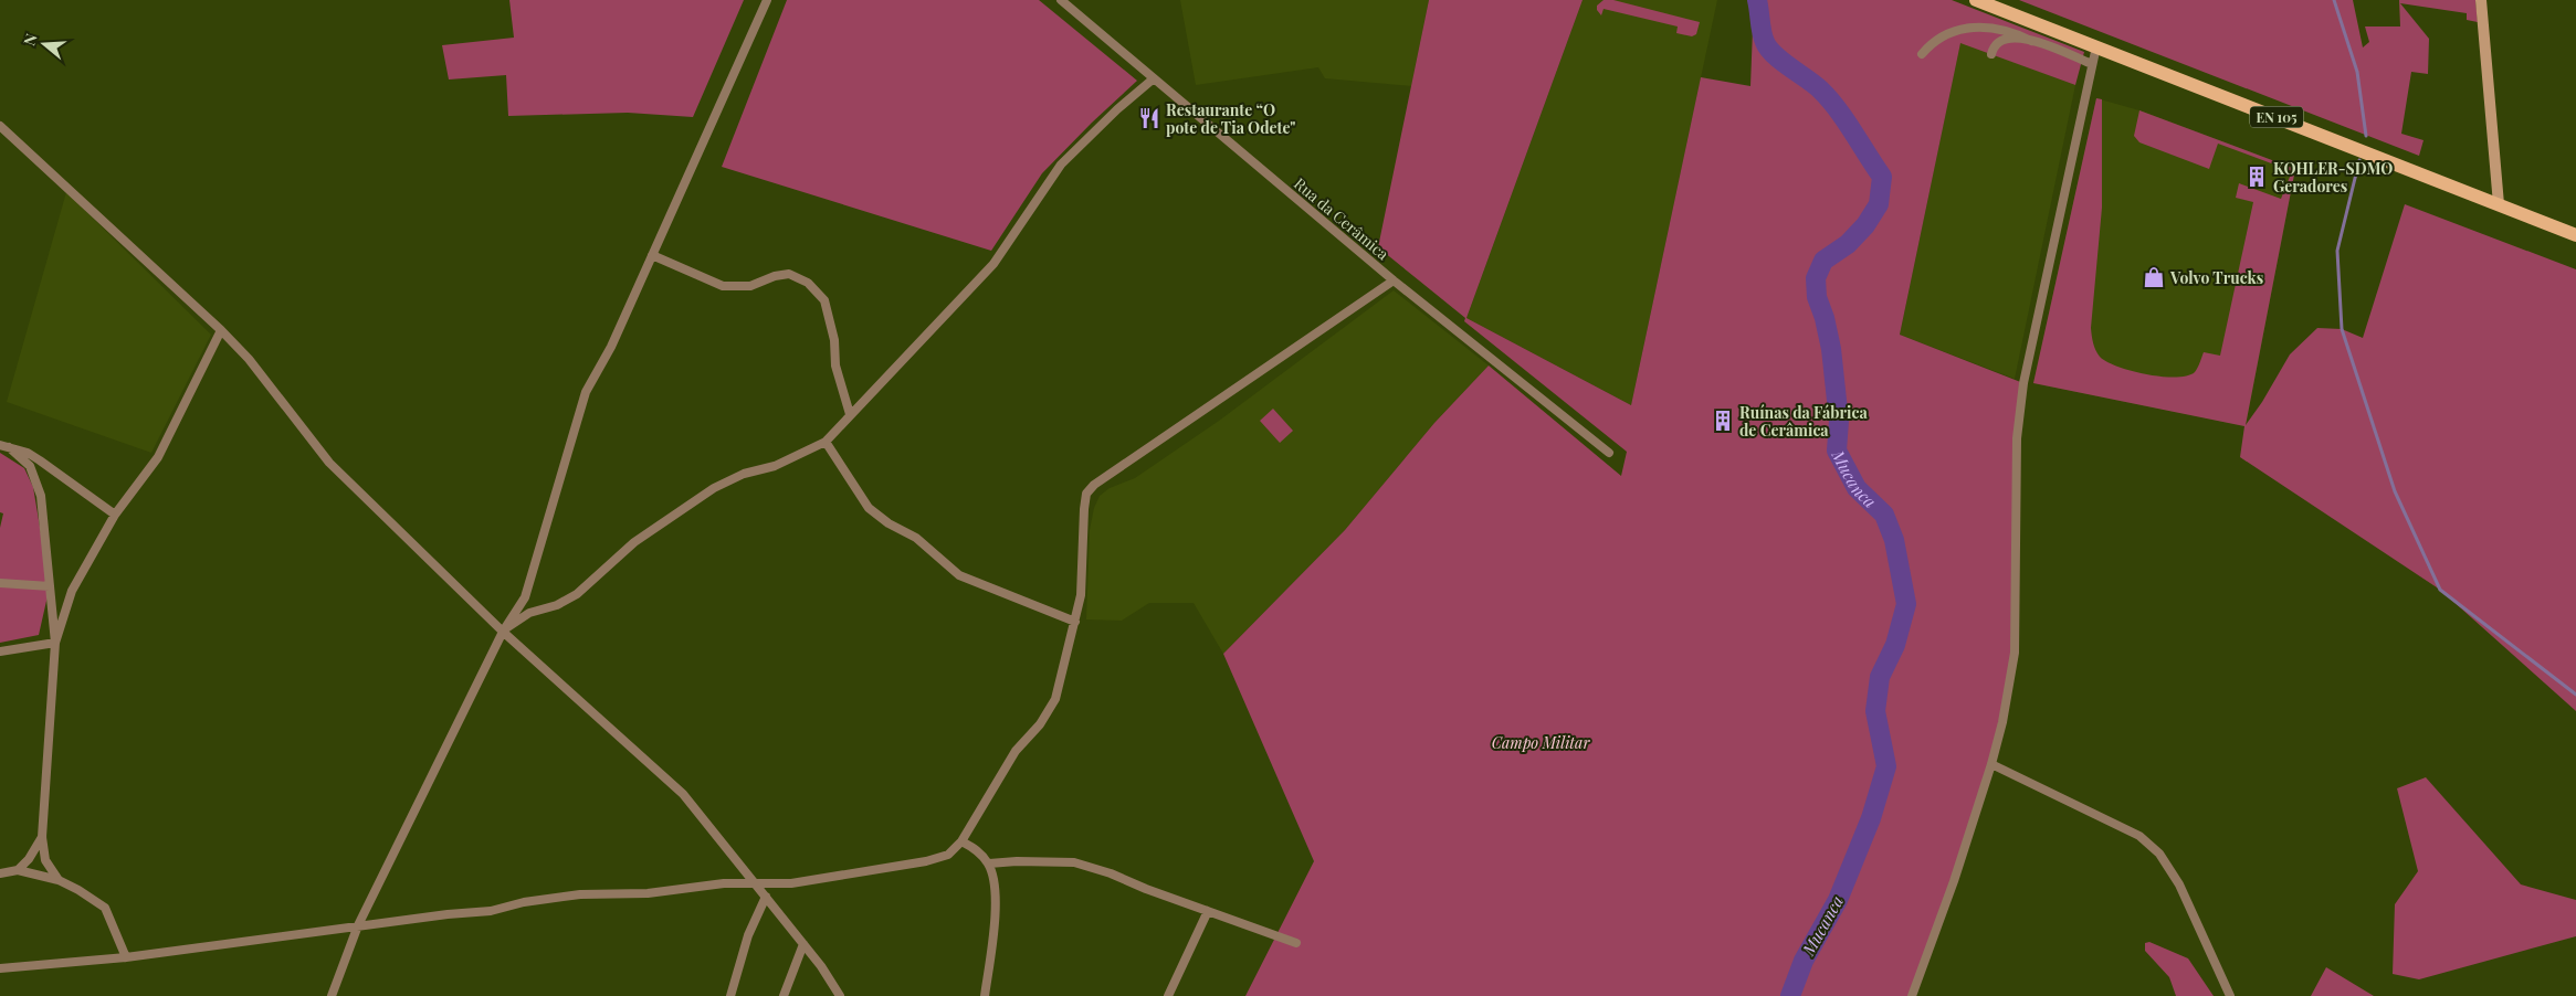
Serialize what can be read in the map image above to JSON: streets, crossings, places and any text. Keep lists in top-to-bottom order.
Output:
{
  "streets": {
    "main road": ["EN 105"],
    "street": ["Rua da Cerâmica"]
  },
  "water": ["Mucanca"],
  "parks": ["Campo Militar"],
  "places": {
    "restaurant": ["Restaurante “O pote de Tia Odete\""],
    "building": ["KOHLER-SDMO Geradores", "Ruínas da Fábrica de Cerâmica"],
    "shop": ["Volvo Trucks"]
  },
  "north": "left"
}
